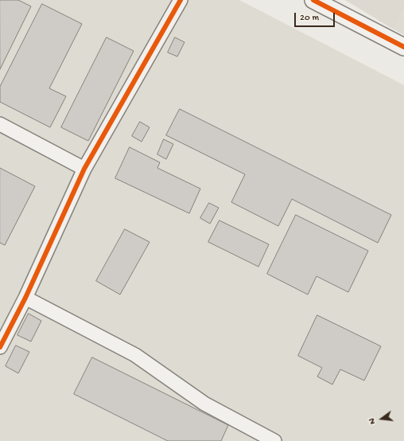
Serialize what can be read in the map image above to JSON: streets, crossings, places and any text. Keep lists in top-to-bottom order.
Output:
{
  "scale_bar": "20 m",
  "north": "left"
}
